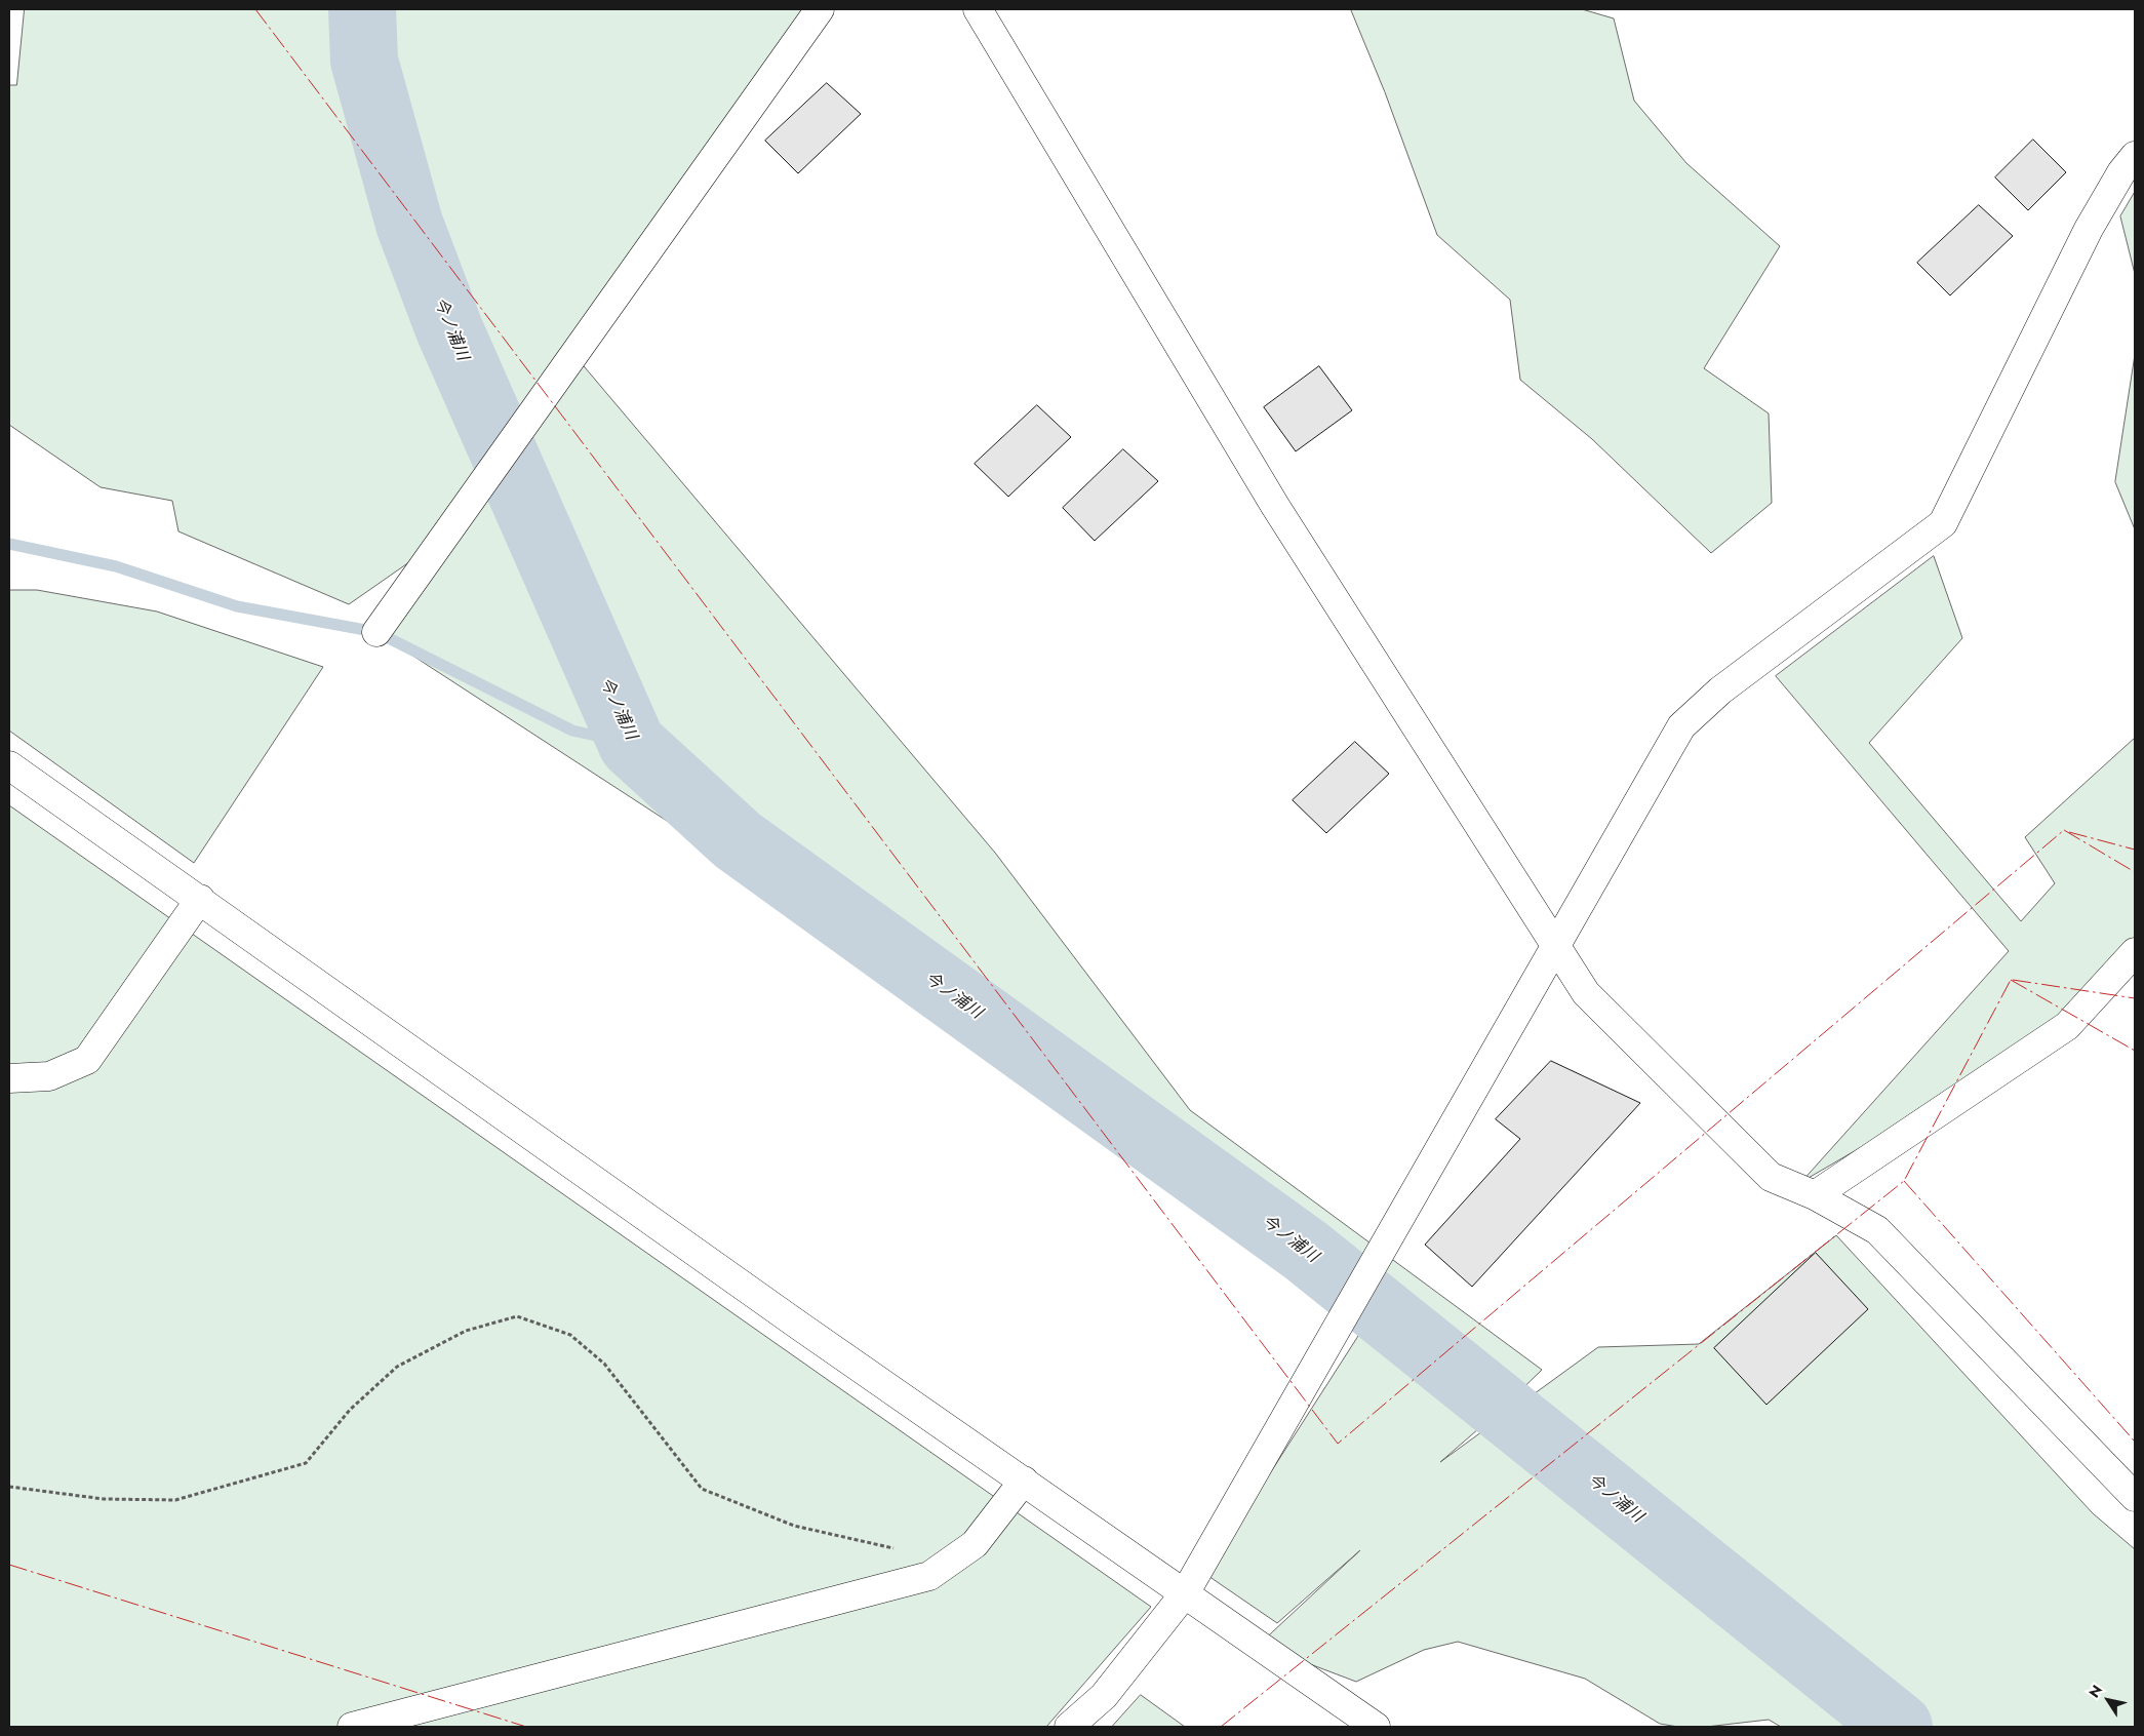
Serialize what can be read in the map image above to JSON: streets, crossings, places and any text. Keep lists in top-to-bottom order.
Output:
{
  "water": ["今ノ浦川"],
  "north": "top left"
}
